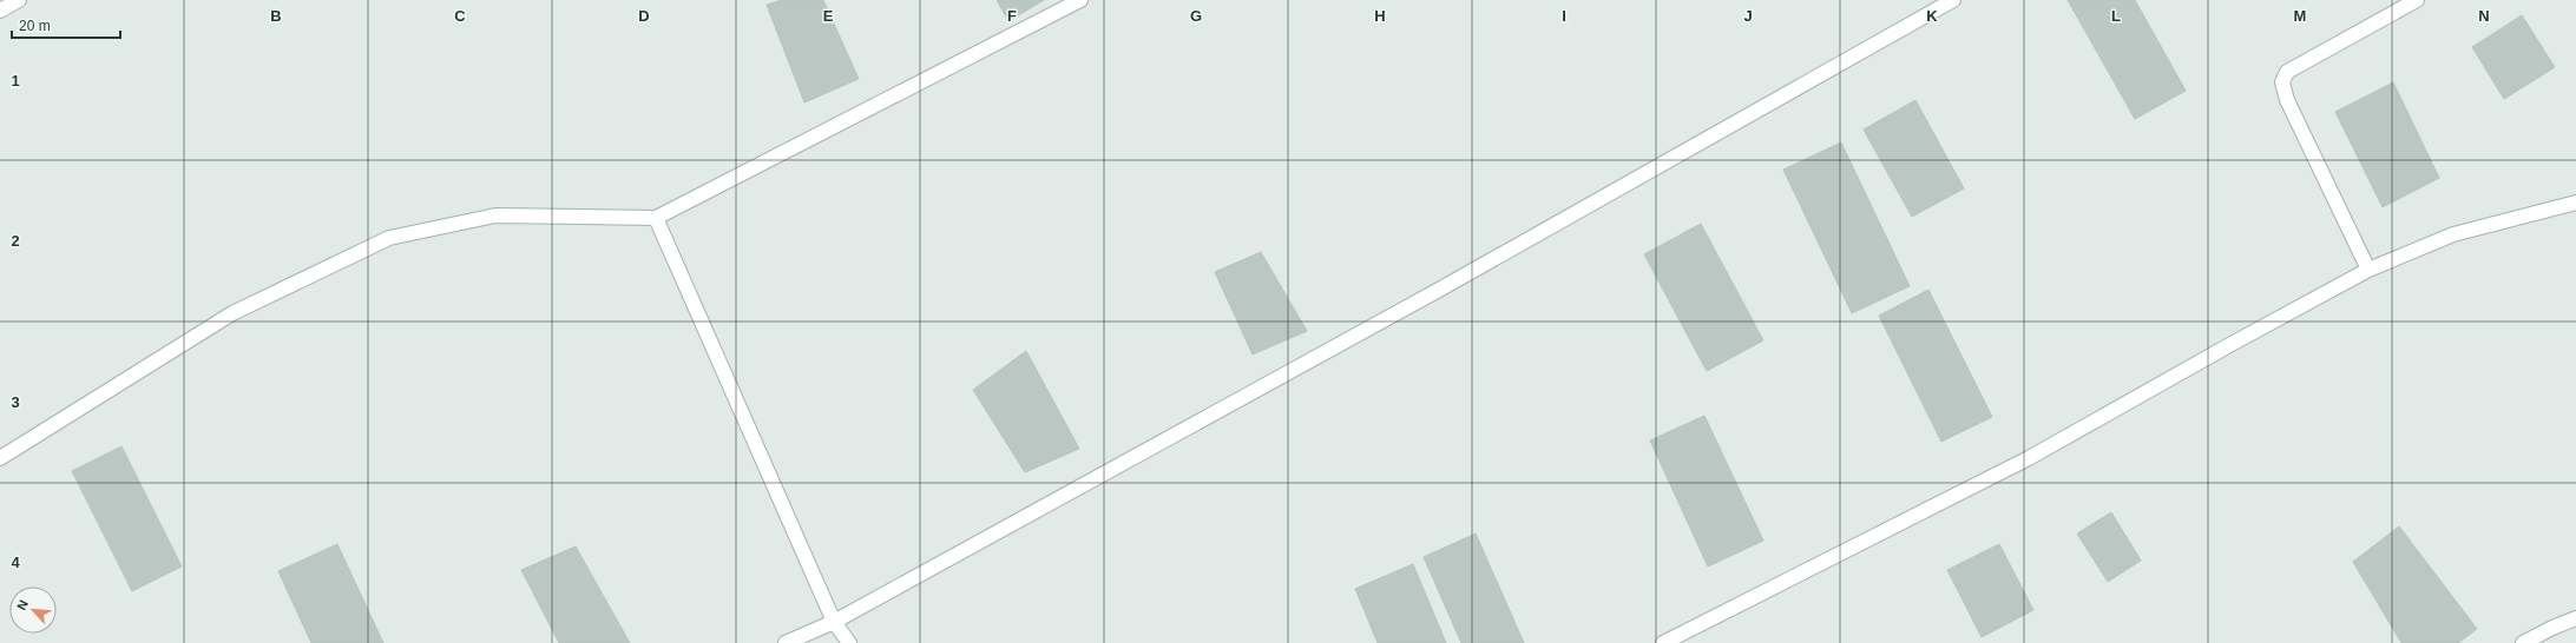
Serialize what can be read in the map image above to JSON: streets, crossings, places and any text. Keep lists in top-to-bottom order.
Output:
{
  "scale_bar": "20 m",
  "north": "top left",
  "grid": {
    "columns": [
      "B",
      "C",
      "D",
      "E",
      "F",
      "G",
      "H",
      "I",
      "J",
      "K",
      "L",
      "M",
      "N"
    ],
    "rows": [
      "1",
      "2",
      "3",
      "4"
    ]
  }
}
